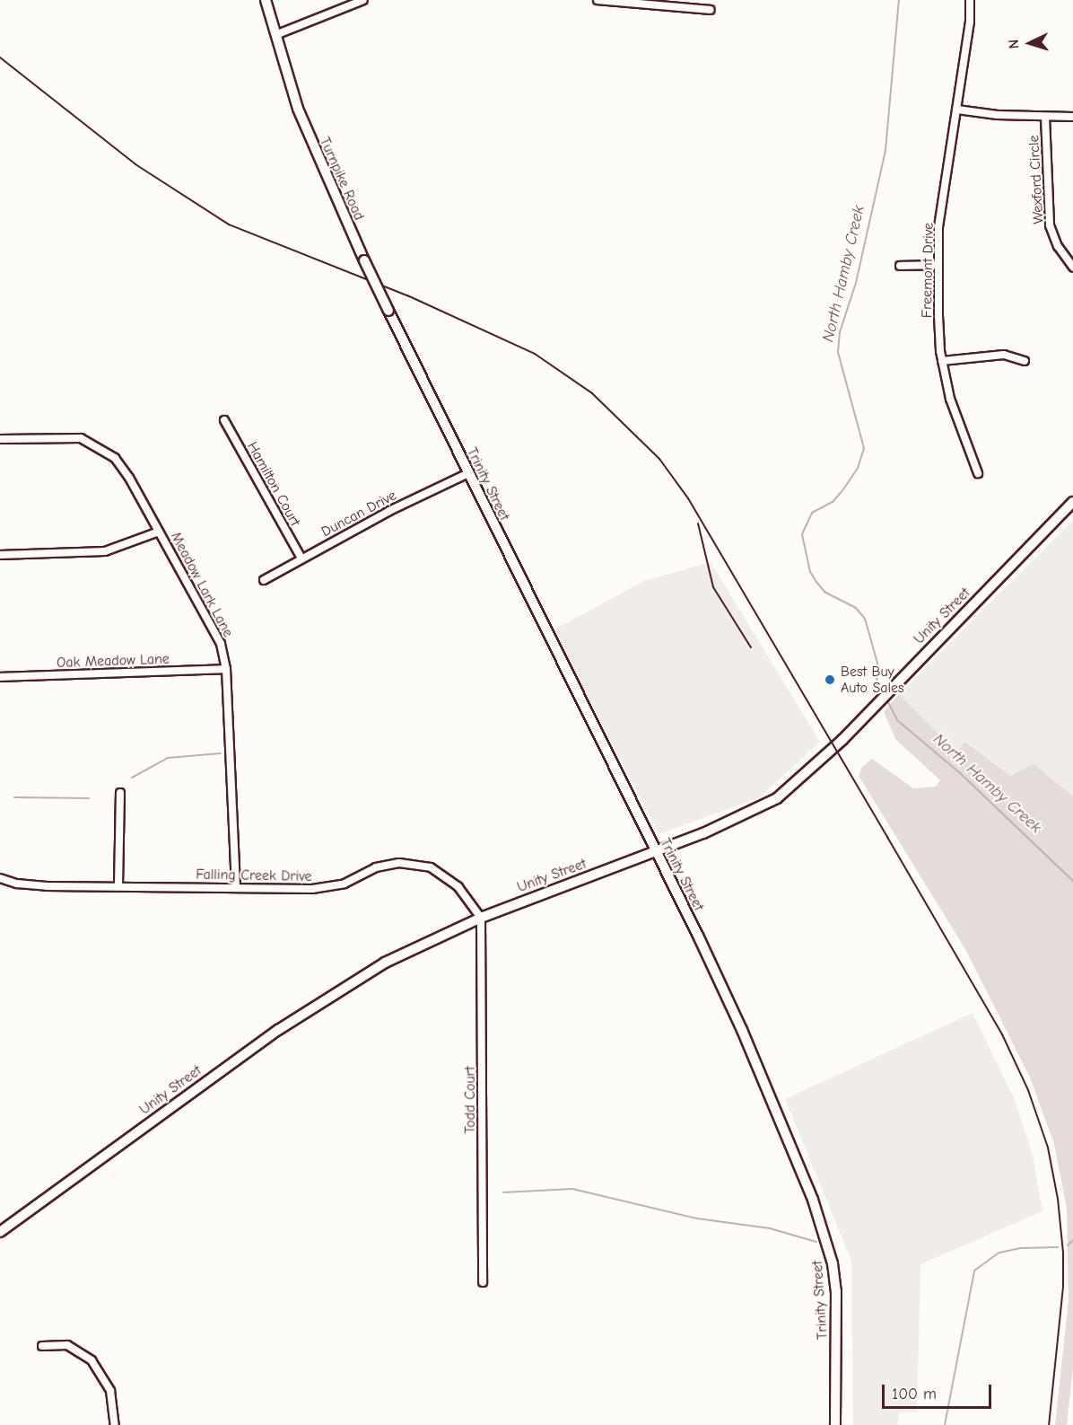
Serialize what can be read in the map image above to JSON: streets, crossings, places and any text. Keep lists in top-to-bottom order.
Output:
{
  "streets": {
    "street": [
      "Turnpike Road",
      "Wexford Circle",
      "Freemont Drive",
      "Hamilton Court",
      "Trinity Street",
      "Duncan Drive",
      "Meadow Lark Lane",
      "Unity Street",
      "Oak Meadow Lane",
      "Falling Creek Drive",
      "Todd Court"
    ]
  },
  "crossings": [
    ["Turnpike Road", "Trinity Street"],
    ["Hamilton Court", "Duncan Drive"],
    ["Trinity Street", "Duncan Drive"],
    ["Trinity Street", "Unity Street"],
    ["Meadow Lark Lane", "Oak Meadow Lane"],
    ["Meadow Lark Lane", "Falling Creek Drive"],
    ["Unity Street", "Falling Creek Drive"],
    ["Unity Street", "Todd Court"],
    ["Falling Creek Drive", "Todd Court"]
  ],
  "water": ["North Hamby Creek"],
  "places": ["Best Buy Auto Sales"],
  "scale_bar": "100 m",
  "north": "left"
}
